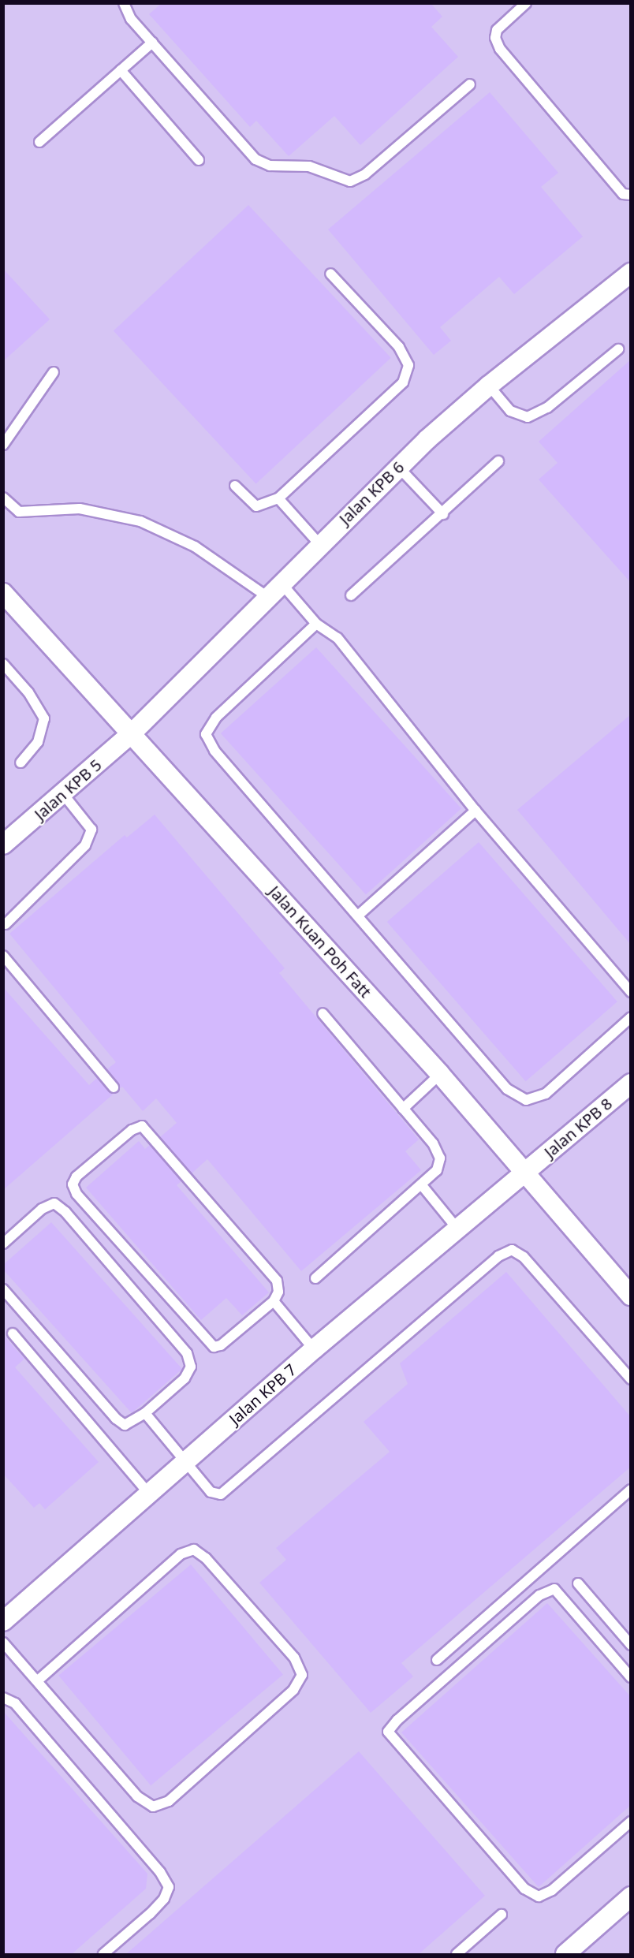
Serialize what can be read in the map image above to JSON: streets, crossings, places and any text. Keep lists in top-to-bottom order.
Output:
{
  "streets": {
    "street": [
      "Jalan KPB 6",
      "Jalan KPB 5",
      "Jalan Kuan Poh Fatt",
      "Jalan KPB 8",
      "Jalan KPB 7"
    ]
  },
  "crossings": [
    ["Jalan KPB 6", "Jalan KPB 5"],
    ["Jalan KPB 6", "Jalan Kuan Poh Fatt"],
    ["Jalan KPB 5", "Jalan Kuan Poh Fatt"],
    ["Jalan Kuan Poh Fatt", "Jalan KPB 8"],
    ["Jalan Kuan Poh Fatt", "Jalan KPB 7"],
    ["Jalan KPB 8", "Jalan KPB 7"]
  ]
}
